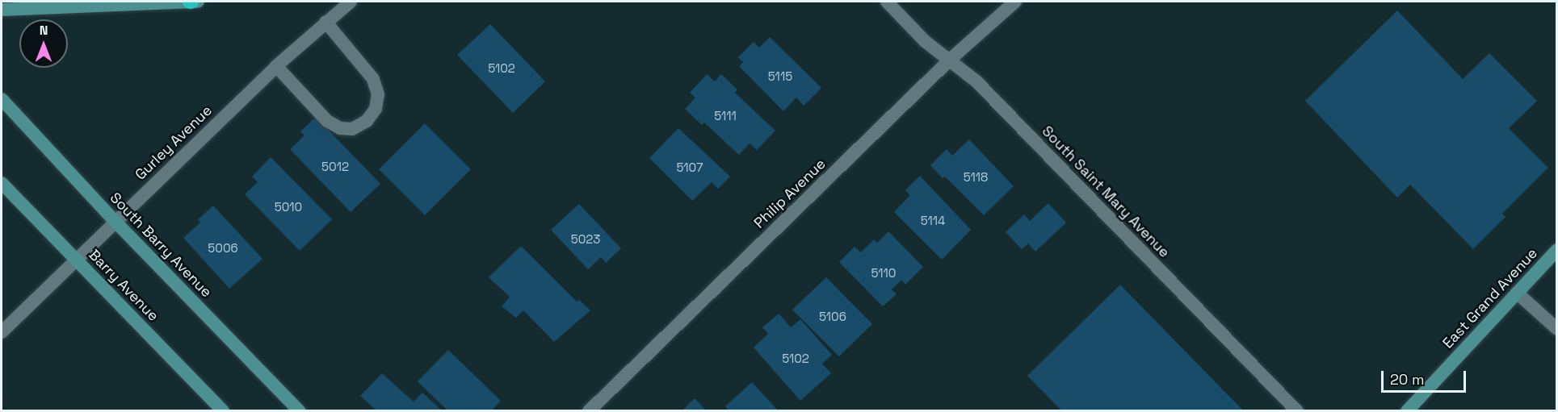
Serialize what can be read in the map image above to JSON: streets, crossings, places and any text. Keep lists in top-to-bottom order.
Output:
{
  "streets": {
    "main road": ["South Barry Avenue", "Barry Avenue", "East Grand Avenue"],
    "street": ["Gurley Avenue", "South Saint Mary Avenue", "Philip Avenue"]
  },
  "crossings": [
    ["Gurley Avenue", "South Barry Avenue"],
    ["Gurley Avenue", "Barry Avenue"],
    ["South Saint Mary Avenue", "Philip Avenue"]
  ],
  "house_numbers": [
    "5102",
    "5115",
    "5111",
    "5012",
    "5107",
    "5118",
    "5010",
    "5114",
    "5023",
    "5006",
    "5110",
    "5106",
    "5102"
  ],
  "scale_bar": "20 m",
  "north": "top"
}
